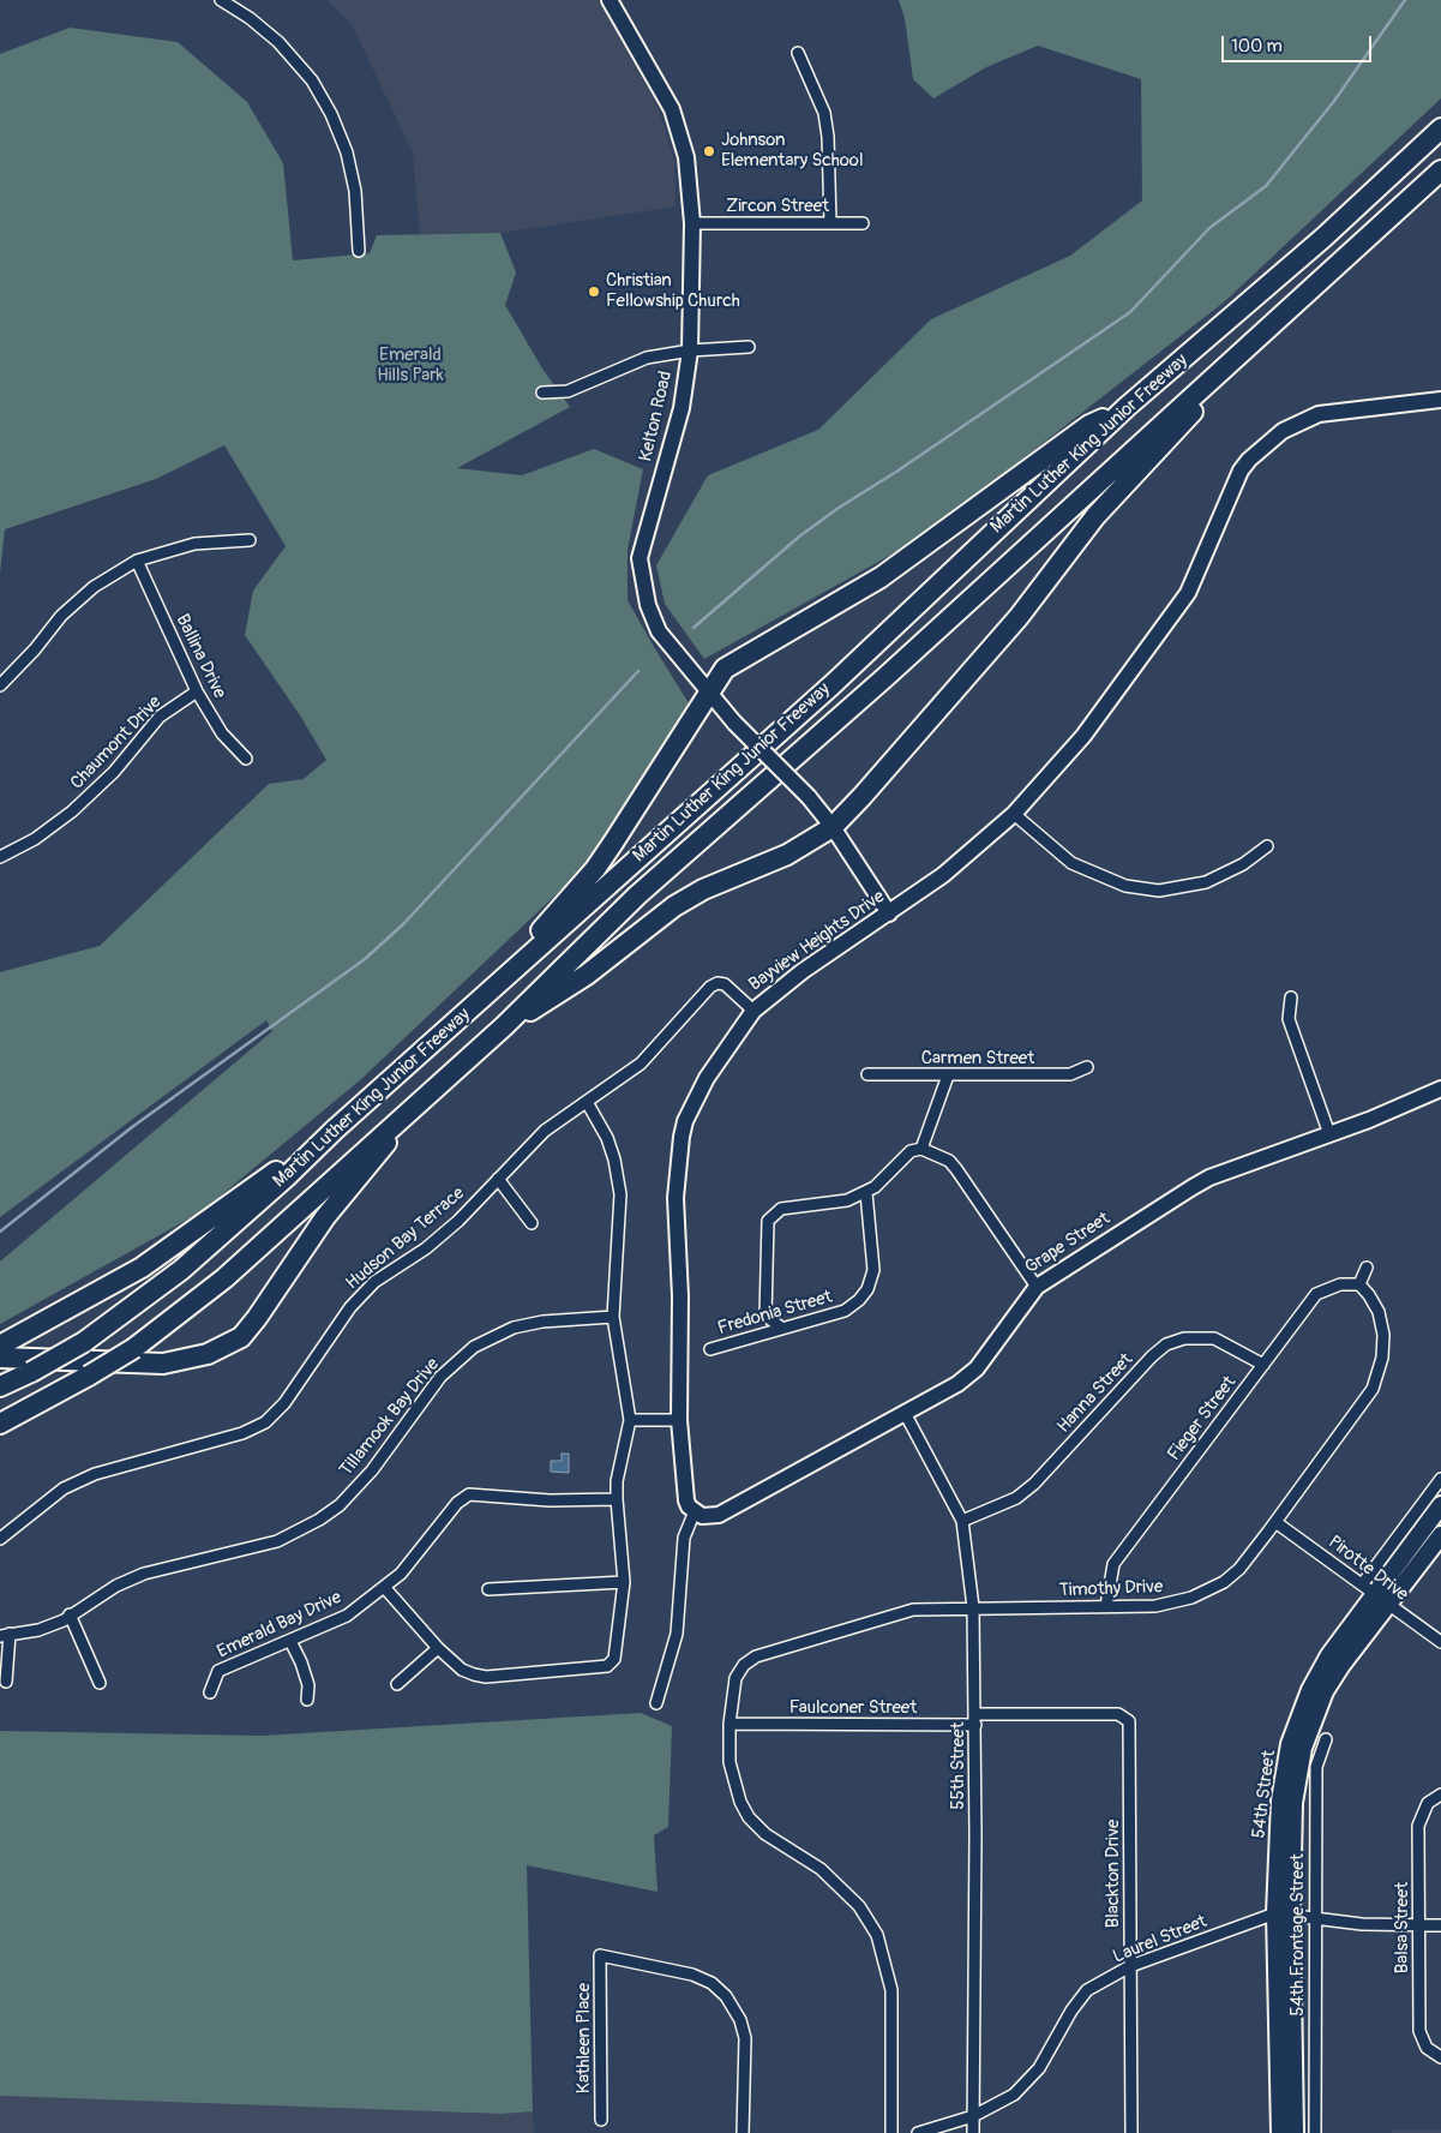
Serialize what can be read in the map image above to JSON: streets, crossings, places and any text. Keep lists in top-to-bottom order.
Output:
{
  "streets": {
    "highway": ["Martin Luther King Junior Freeway"],
    "main road": ["54th Street"],
    "street": [
      "Zircon Street",
      "Kelton Road",
      "Ballina Drive",
      "Chaumont Drive",
      "Bayview Heights Drive",
      "Carmen Street",
      "Hudson Bay Terrace",
      "Grape Street",
      "Fredonia Street",
      "Hanna Street",
      "Tillamook Bay Drive",
      "Fieger Street",
      "Pirotte Drive",
      "Timothy Drive",
      "Emerald Bay Drive",
      "Faulconer Street",
      "55th Street",
      "Blackton Drive",
      "Balsa Street",
      "54th Frontage Street",
      "Laurel Street",
      "Kathleen Place"
    ]
  },
  "crossings": [
    ["Zircon Street", "Kelton Road"],
    ["Kelton Road", "Bayview Heights Drive"],
    ["Ballina Drive", "Chaumont Drive"],
    ["Bayview Heights Drive", "Hudson Bay Terrace"],
    ["Bayview Heights Drive", "Grape Street"],
    ["Grape Street", "55th Street"],
    ["Hanna Street", "Fieger Street"],
    ["Hanna Street", "55th Street"],
    ["Fieger Street", "Timothy Drive"],
    ["Pirotte Drive", "Timothy Drive"],
    ["Pirotte Drive", "54th Street"],
    ["Timothy Drive", "Faulconer Street"],
    ["Timothy Drive", "55th Street"],
    ["Faulconer Street", "55th Street"],
    ["Faulconer Street", "Blackton Drive"],
    ["55th Street", "Laurel Street"],
    ["54th Street", "Laurel Street"],
    ["Blackton Drive", "Laurel Street"],
    ["Balsa Street", "Laurel Street"],
    ["54th Frontage Street", "Laurel Street"]
  ],
  "parks": ["Emerald Hills Park"],
  "places": ["Johnson Elementary School", "Christian Fellowship Church"],
  "scale_bar": "100 m"
}
